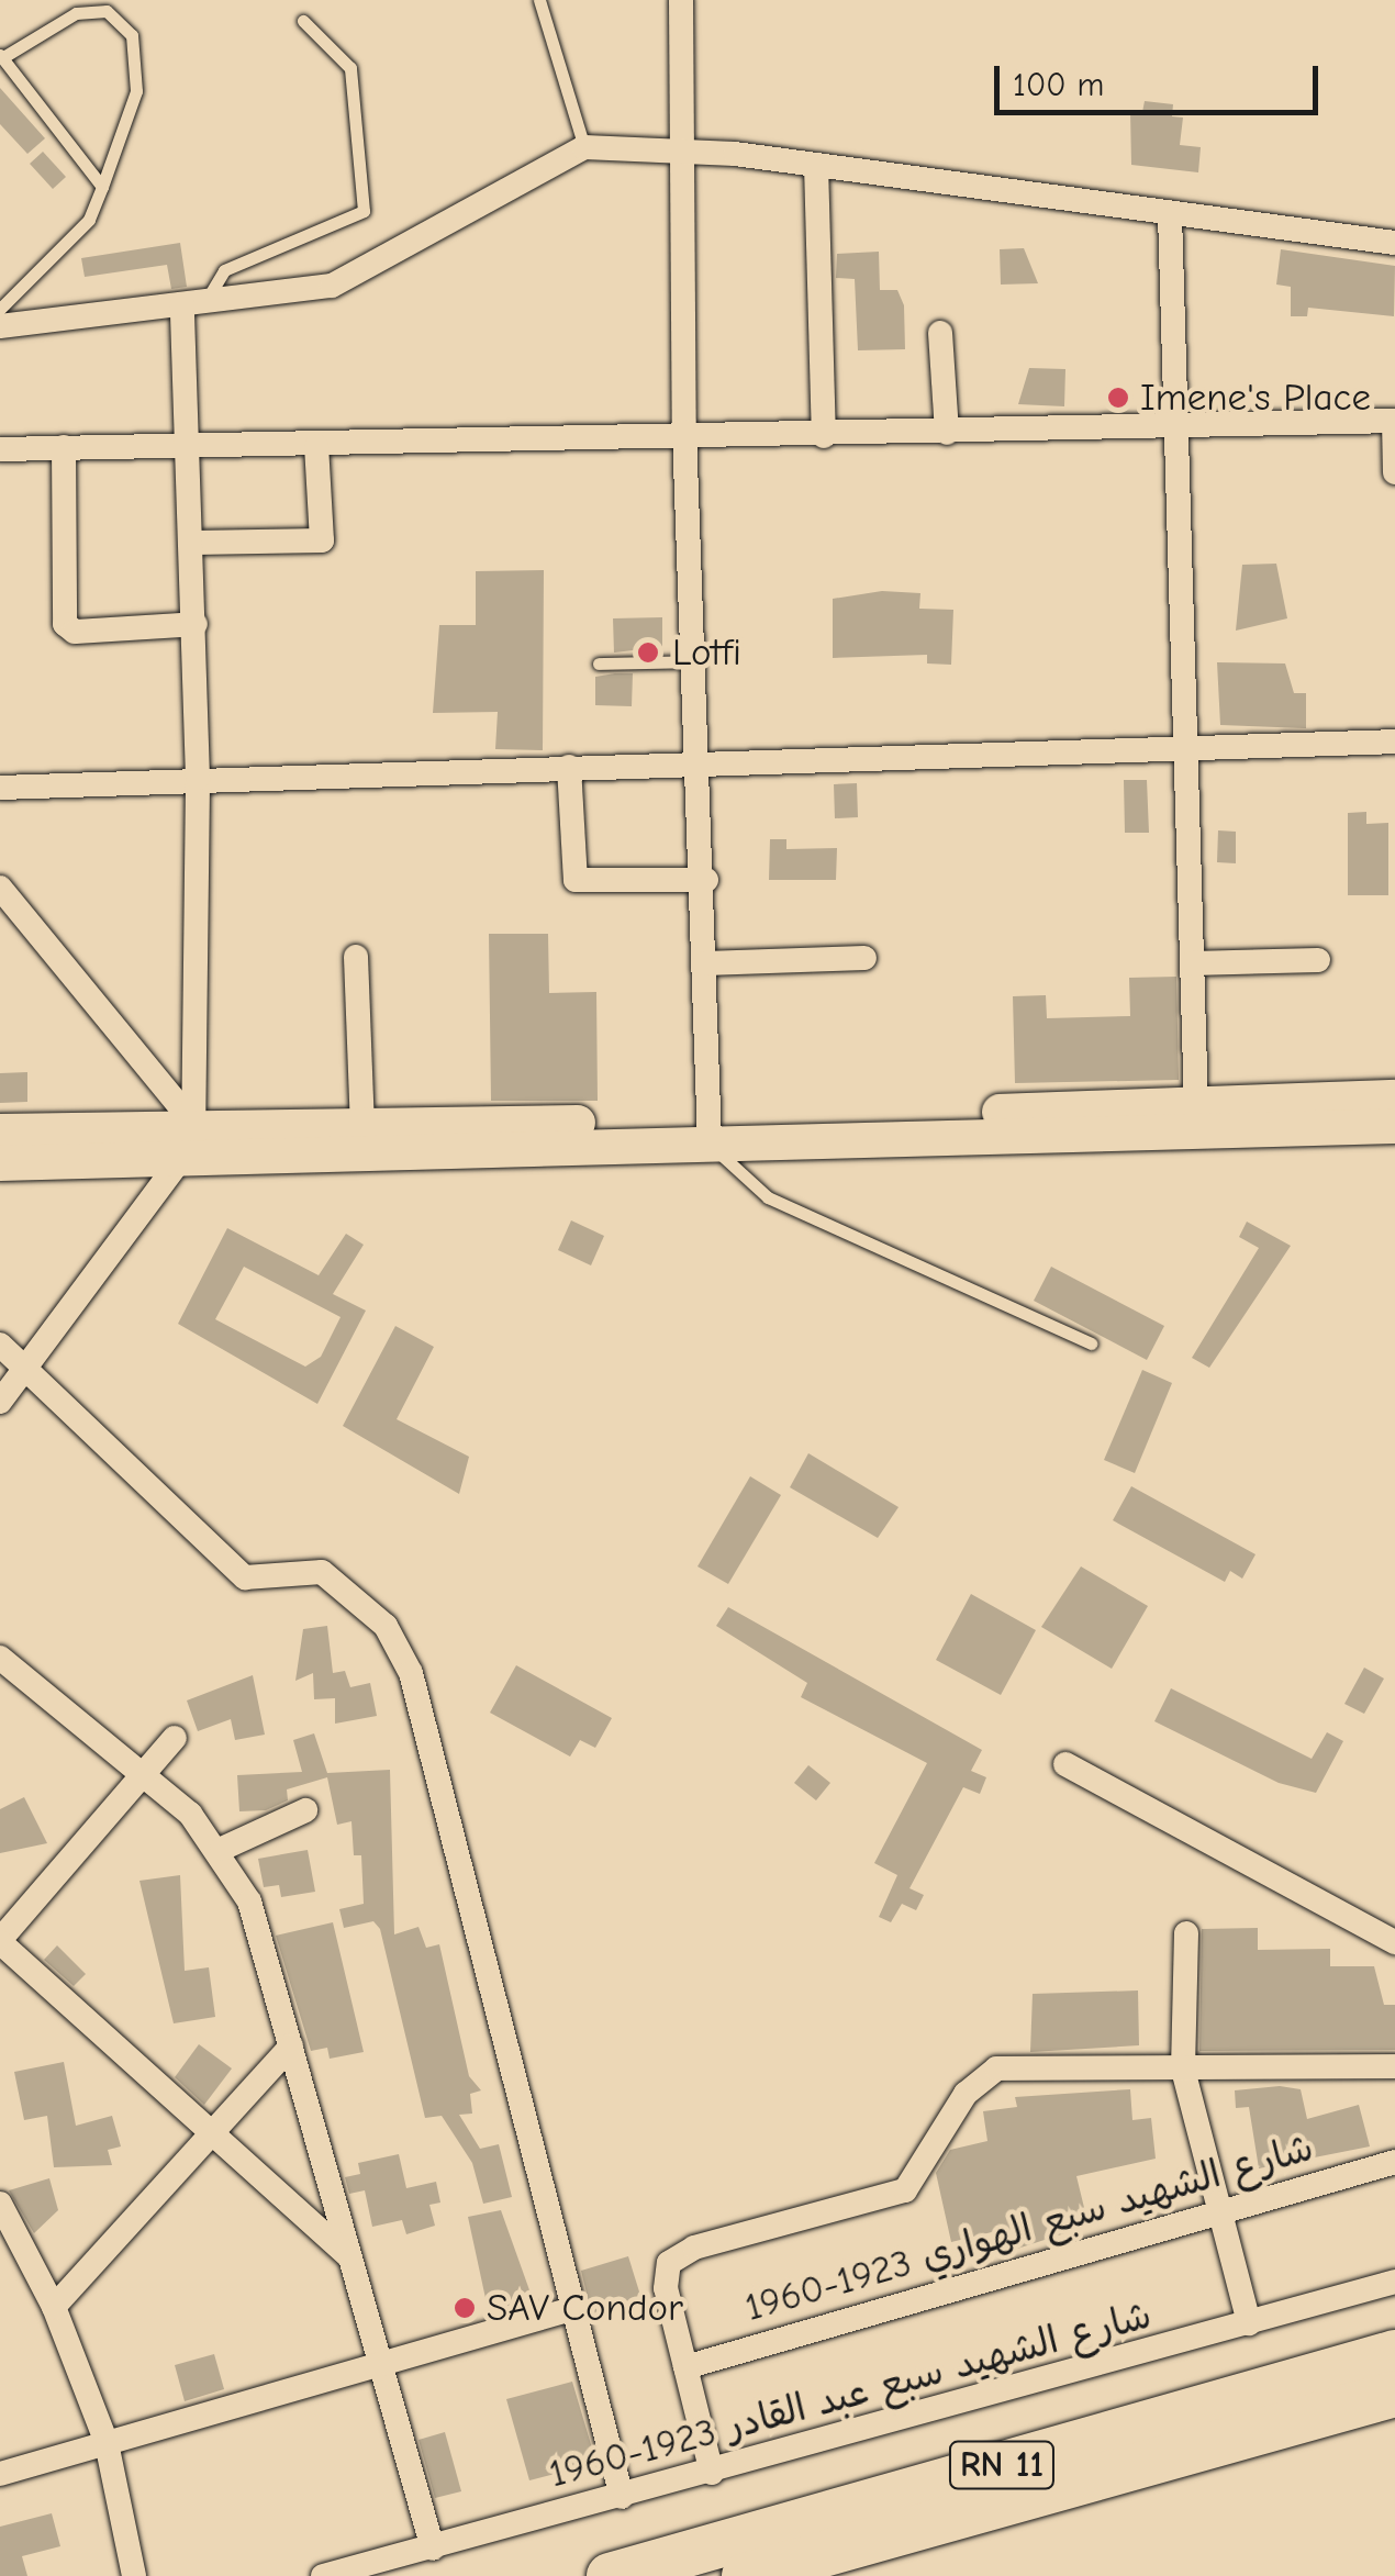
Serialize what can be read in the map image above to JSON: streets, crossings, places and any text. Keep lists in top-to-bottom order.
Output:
{
  "streets": {
    "highway": ["RN 11"],
    "street": ["شارع الشهيد سبع الهواري 1923-1960", "شارع الشهيد سبع عبد القادر 1923-1960"]
  },
  "places": ["Imene's Place", "Lotfi", "SAV Condor"],
  "scale_bar": "100 m"
}
